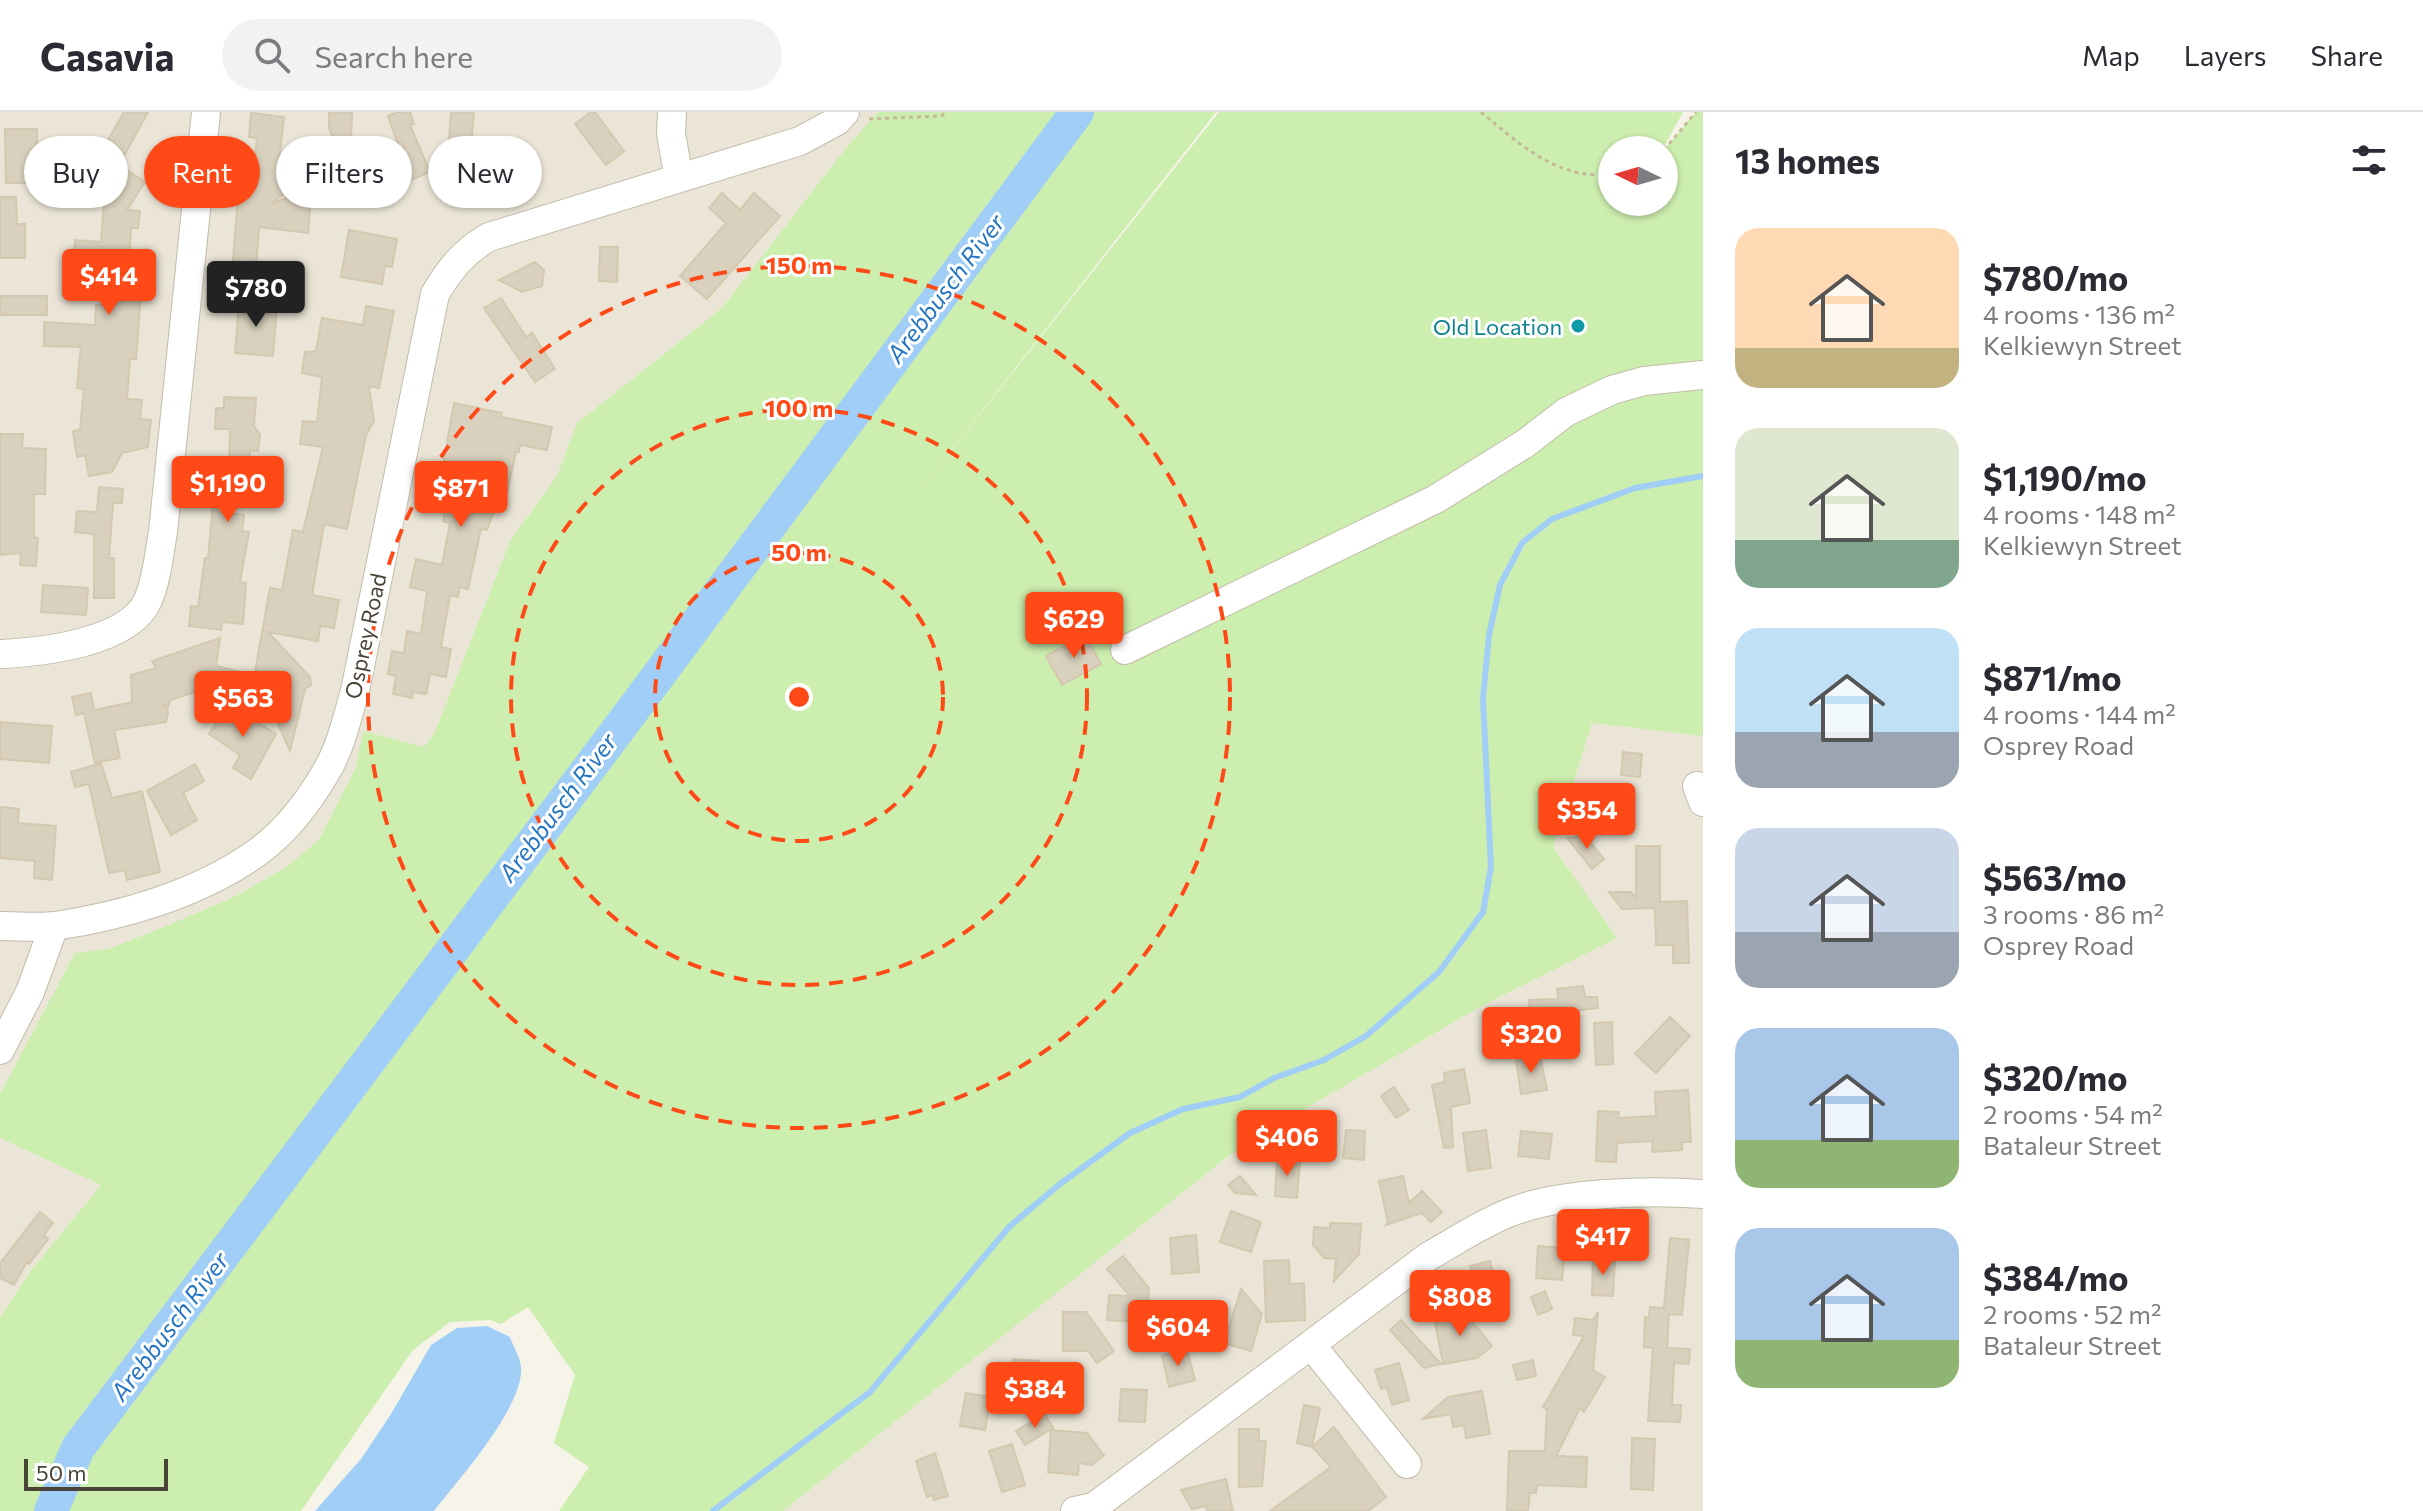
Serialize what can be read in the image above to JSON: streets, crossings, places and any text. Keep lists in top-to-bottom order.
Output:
{
  "streets": {
    "street": ["Osprey Road"]
  },
  "water": ["Arebbusch River"],
  "places": ["Old Location"],
  "scale_bar": "50 m",
  "north": "left",
  "page": {
    "header": "Casavia",
    "search": "Search here",
    "nav": ["Map", "Layers", "Share"],
    "heading": "13 homes",
    "chip": [
      "Buy",
      "Rent",
      "Filters",
      "New"
    ],
    "list": [
      {
        "name": "$780/mo",
        "note": "4 rooms · 136 m² · Kelkiewyn Street"
      },
      {
        "name": "$1,190/mo",
        "note": "4 rooms · 148 m² · Kelkiewyn Street"
      },
      {
        "name": "$871/mo",
        "note": "4 rooms · 144 m² · Osprey Road"
      },
      {
        "name": "$563/mo",
        "note": "3 rooms · 86 m² · Osprey Road"
      },
      {
        "name": "$320/mo",
        "note": "2 rooms · 54 m² · Bataleur Street"
      },
      {
        "name": "$384/mo",
        "note": "2 rooms · 52 m² · Bataleur Street"
      }
    ],
    "price": [
      "$414",
      "$780",
      "$1,190",
      "$871",
      "$629",
      "$563",
      "$354",
      "$320",
      "$406",
      "$417",
      "$808",
      "$604",
      "$384"
    ],
    "scale": "50 m"
  },
  "rings": ["150 m", "100 m", "50 m"]
}
